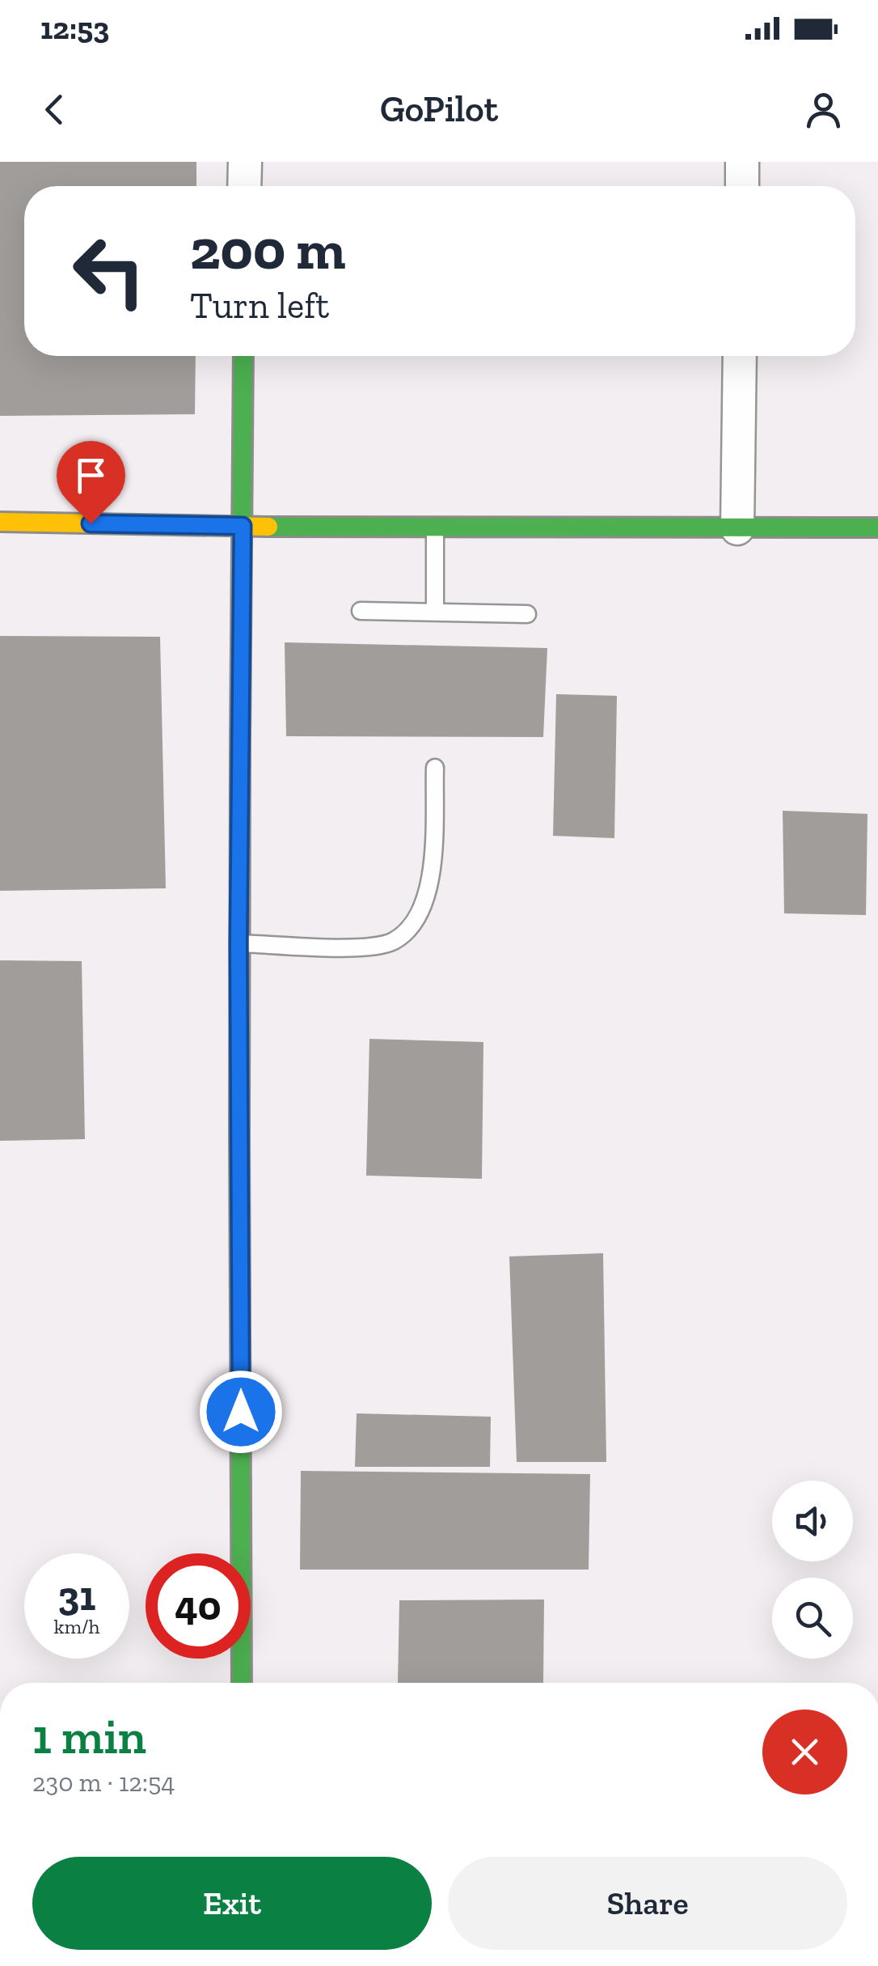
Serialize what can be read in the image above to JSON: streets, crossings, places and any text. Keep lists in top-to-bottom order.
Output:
{
  "page": {
    "status": "12:53",
    "header": "GoPilot",
    "turn": ["200 m", "Turn left"],
    "speed": "31 km/h",
    "limit": "40",
    "heading": ["1 min", "230 m · 12:54"],
    "buttons": ["Exit", "Share"]
  }
}
